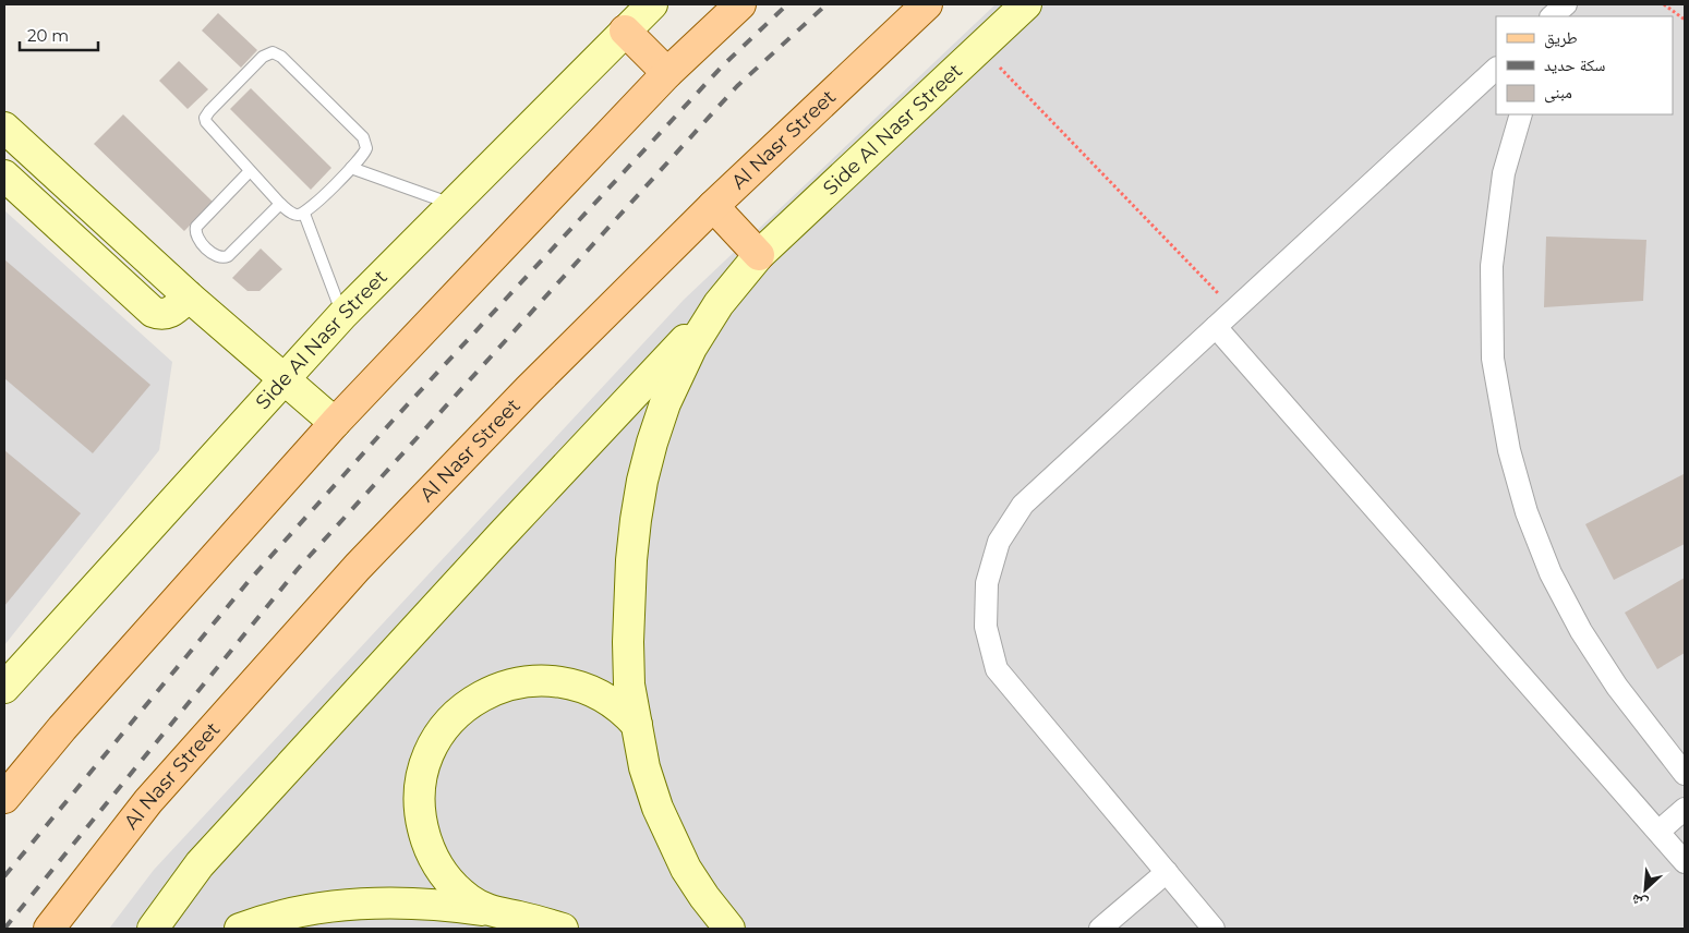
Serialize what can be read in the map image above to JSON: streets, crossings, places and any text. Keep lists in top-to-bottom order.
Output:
{
  "streets": {
    "main road": ["Al Nasr Street"],
    "street": ["Side Al Nasr Street"]
  },
  "legend": ["طريق", "سكة حديد", "مبنى"],
  "scale_bar": "20 m",
  "north": "bottom left"
}
